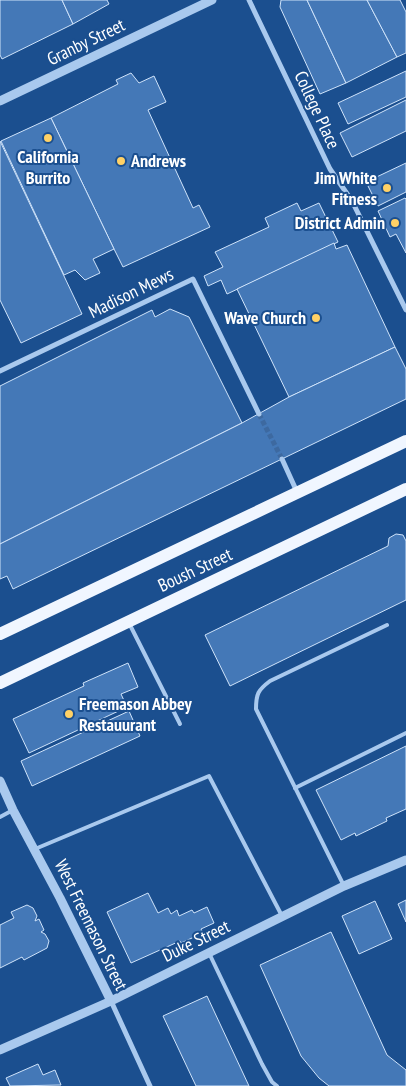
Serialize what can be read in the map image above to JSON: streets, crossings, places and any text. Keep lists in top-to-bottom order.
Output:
{
  "streets": {
    "main road": ["Boush Street"],
    "street": [
      "Granby Street",
      "College Place",
      "Madison Mews",
      "West Freemason Street",
      "Duke Street"
    ]
  },
  "crossings": [
    ["West Freemason Street", "Duke Street"]
  ],
  "places": [
    "California Burrito",
    "Andrews",
    "Jim White Fitness",
    "District Admin",
    "Wave Church",
    "Freemason Abbey Restauurant"
  ]
}
